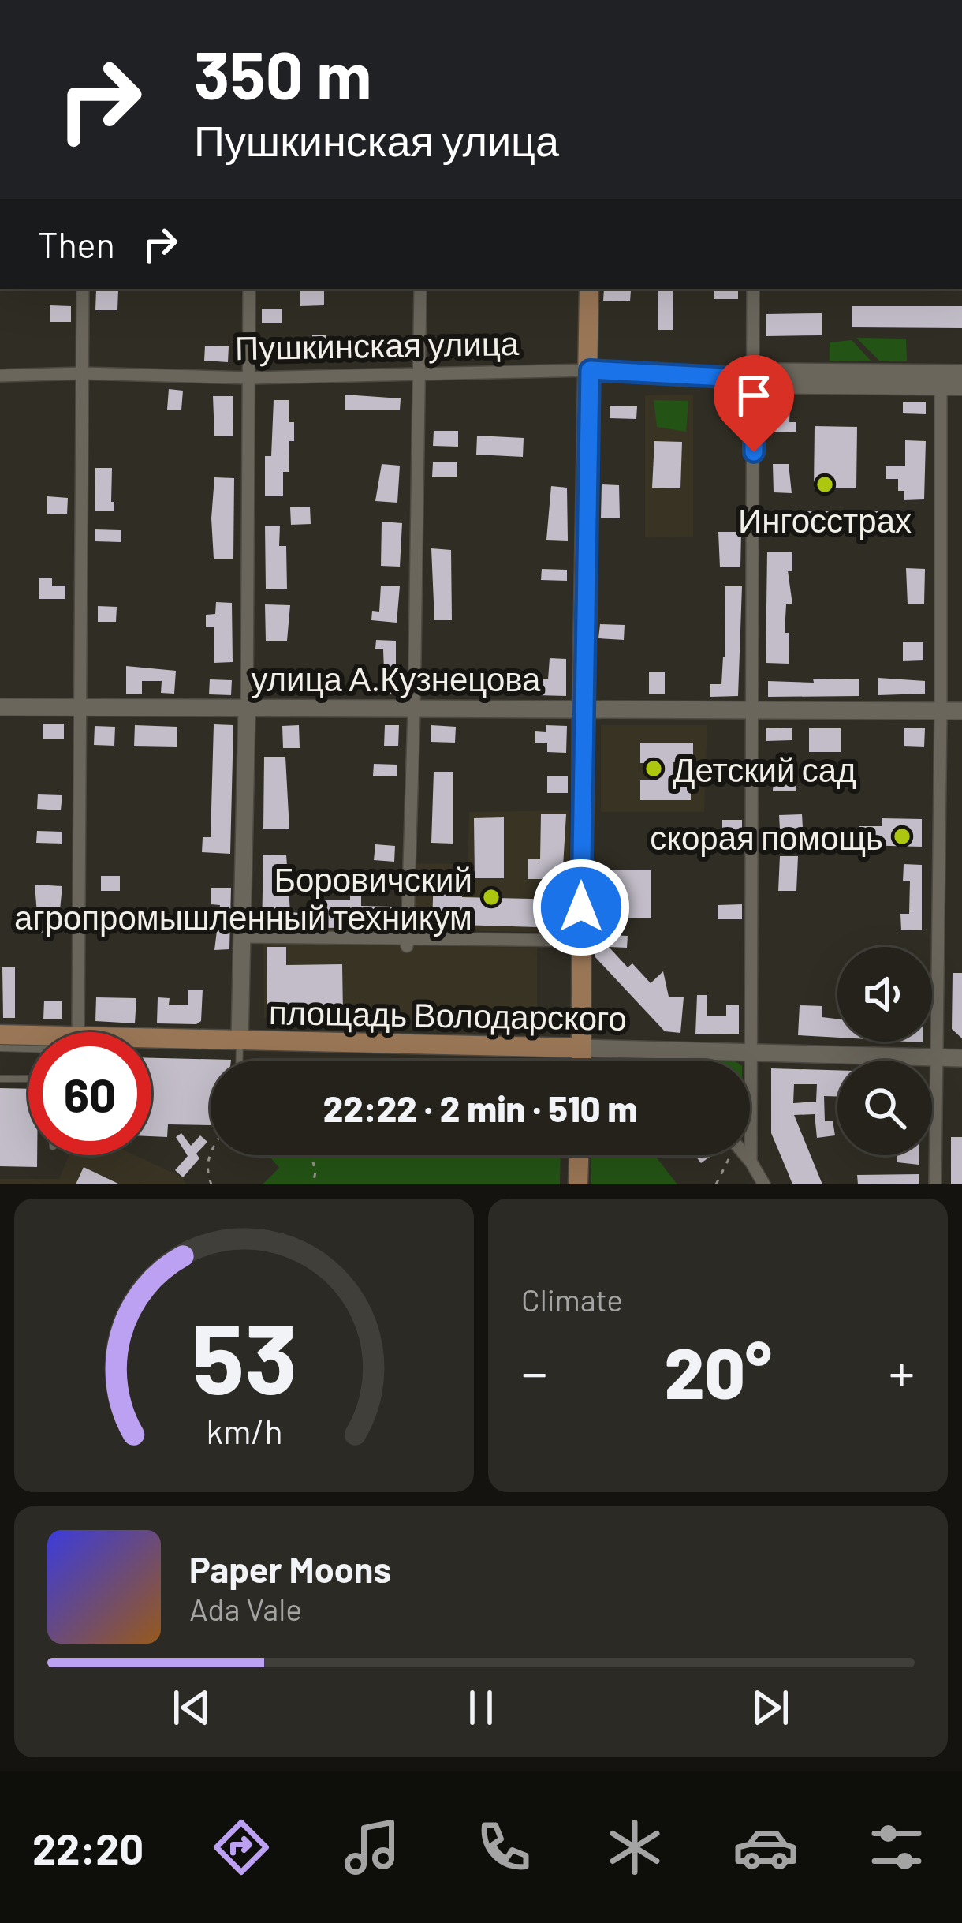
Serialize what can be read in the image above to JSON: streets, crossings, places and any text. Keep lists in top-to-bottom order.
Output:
{
  "streets": {
    "main road": ["Пушкинская улица", "улица А.Кузнецова", "площадь Володарского"]
  },
  "places": [
    "Ингосстрах",
    "Детский сад",
    "скорая помощь",
    "Боровичский агропромышленный техникум"
  ],
  "page": {
    "turn": ["350 m", "Пушкинская улица"],
    "then": "Then",
    "limit": "60",
    "trip": "22:22 · 2 min · 510 m",
    "tile": "Climate",
    "heat": ["−", "20°", "+"],
    "song": ["Paper Moons", "Ada Vale"],
    "tabs": "22:20",
    "gauge": ["53", "km/h"]
  }
}
